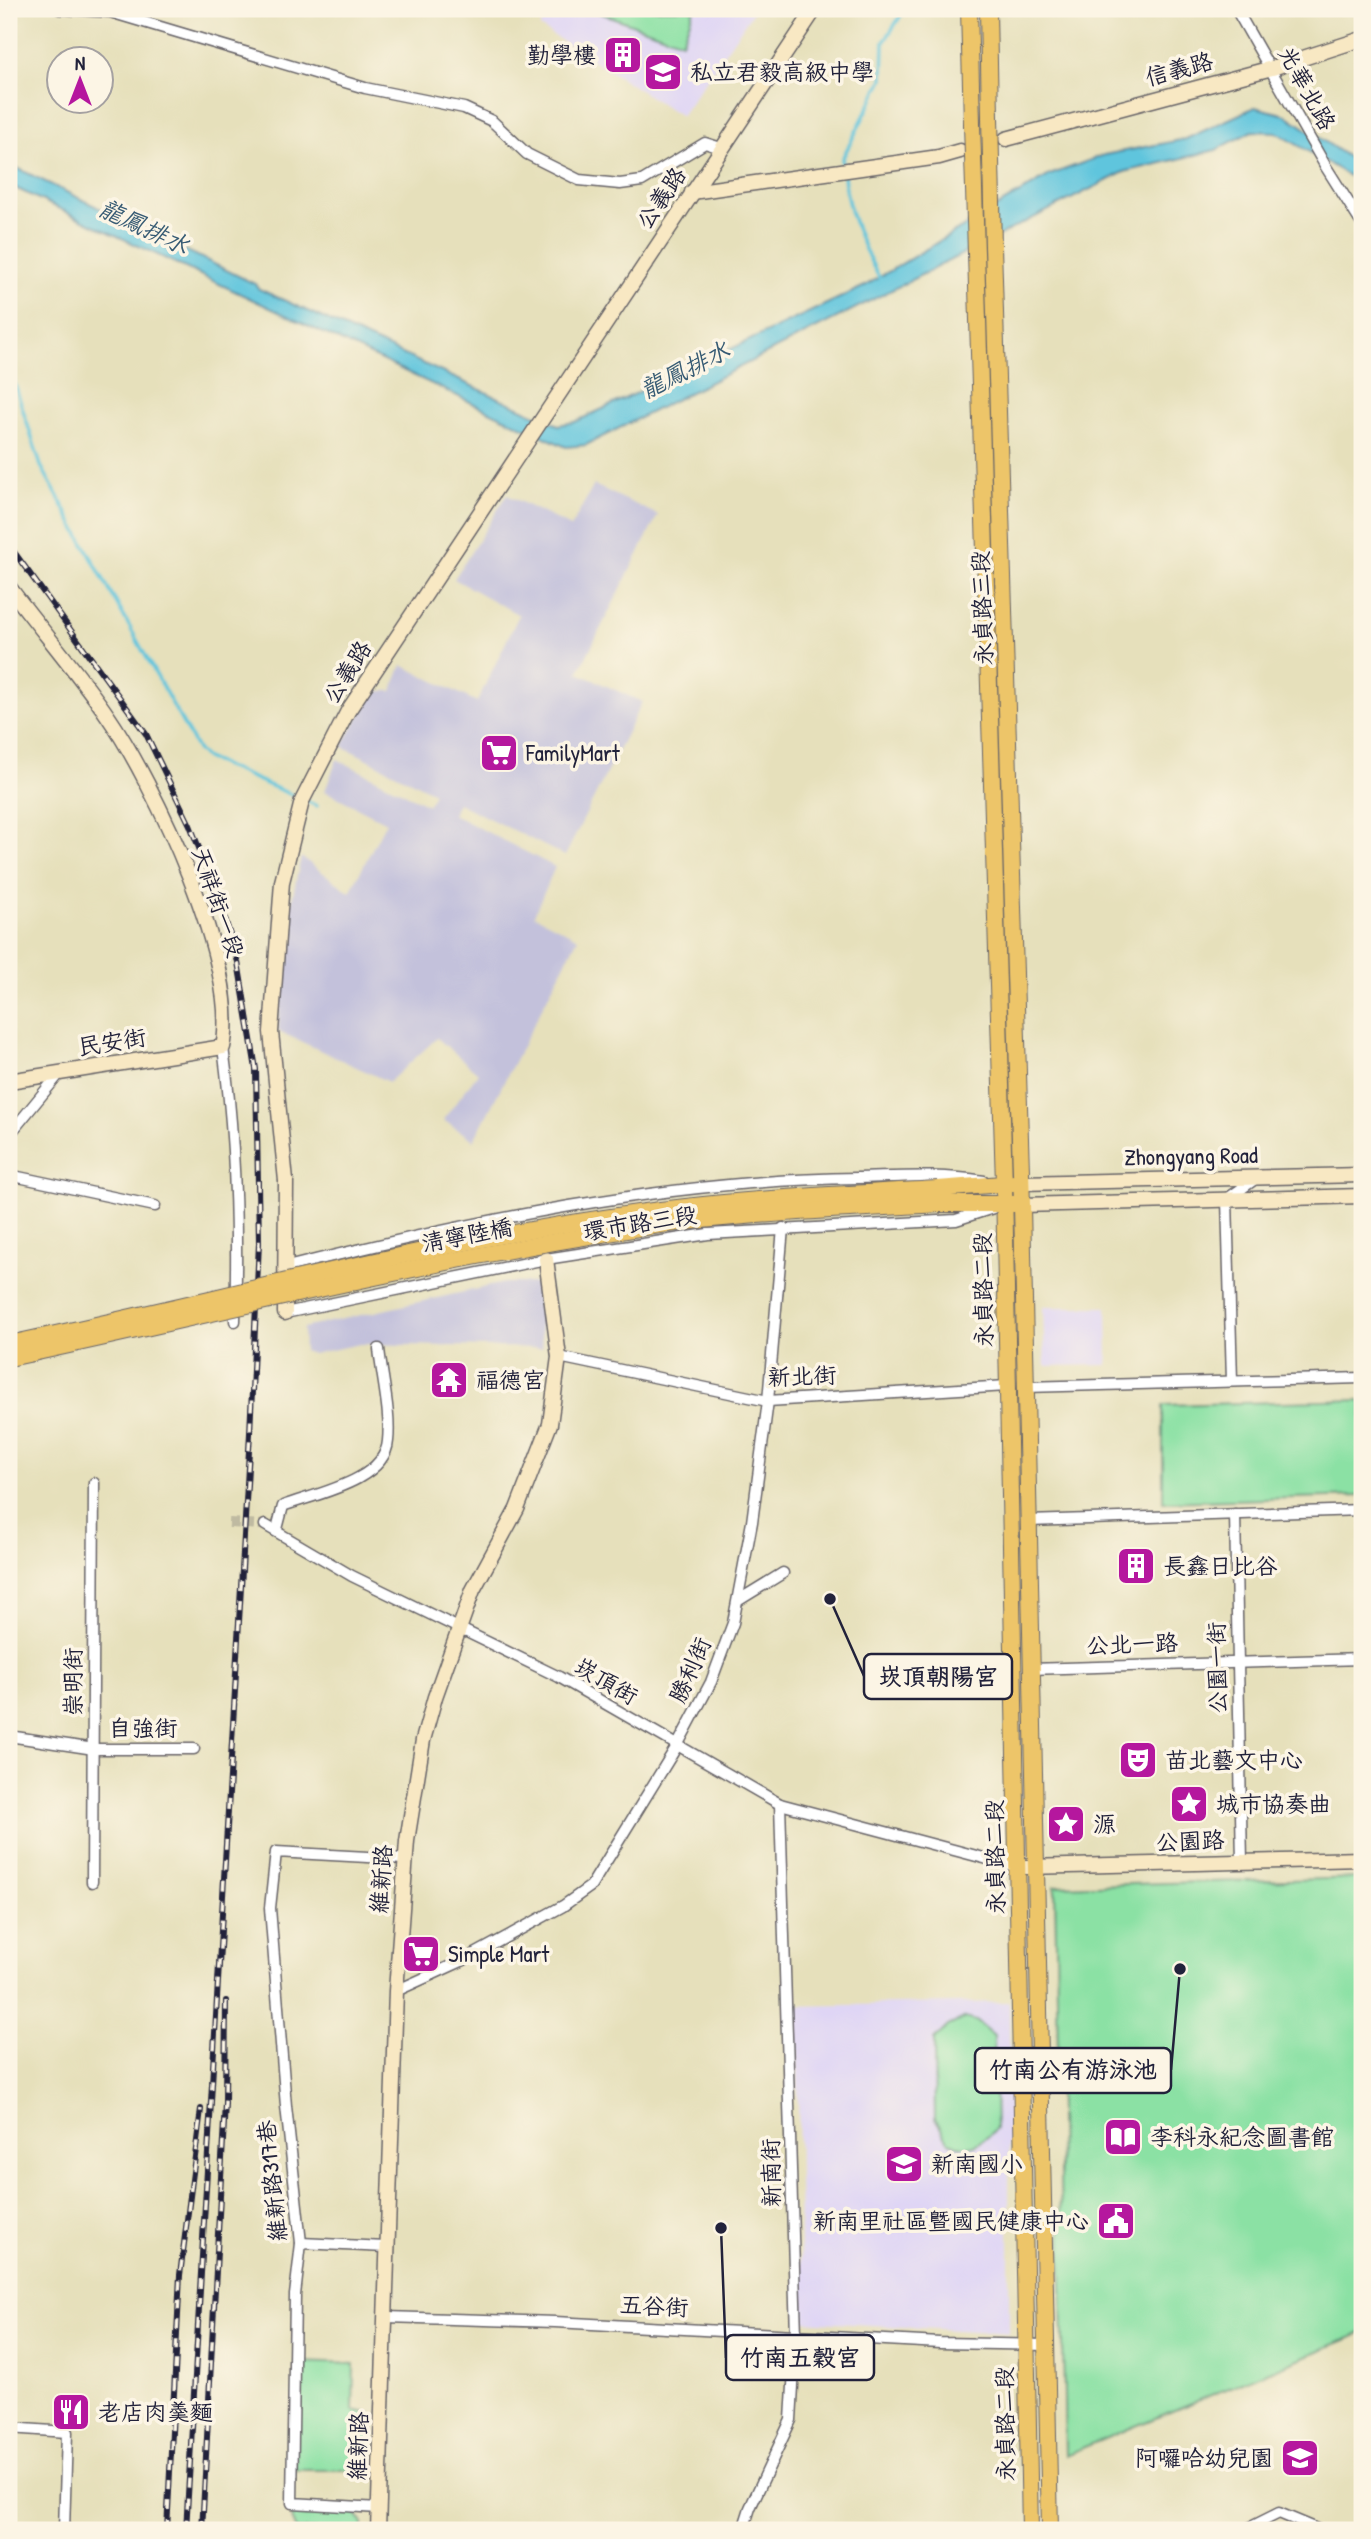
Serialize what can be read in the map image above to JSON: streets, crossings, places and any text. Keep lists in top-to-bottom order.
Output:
{
  "streets": {
    "main road": ["永貞路三段", "清寧陸橋", "永貞路二段"],
    "street": [
      "信義路",
      "光華北路",
      "公義路",
      "天祥街一段",
      "民安街",
      "Zhongyang Road",
      "環市路三段",
      "新北街",
      "公北一路",
      "公園一街",
      "勝利街",
      "崁頂街",
      "崇明街",
      "自強街",
      "公園路",
      "維新路",
      "新南街",
      "維新路317巷",
      "五谷街"
    ]
  },
  "crossings": [
    ["信義路", "光華北路"],
    ["公義路", "環市路三段"],
    ["永貞路三段", "Zhongyang Road"],
    ["永貞路三段", "環市路三段"],
    ["永貞路三段", "永貞路二段"],
    ["天祥街一段", "民安街"],
    ["Zhongyang Road", "環市路三段"],
    ["Zhongyang Road", "永貞路二段"],
    ["環市路三段", "永貞路二段"],
    ["環市路三段", "勝利街"],
    ["環市路三段", "維新路"],
    ["永貞路二段", "新北街"],
    ["永貞路二段", "公北一路"],
    ["永貞路二段", "崁頂街"],
    ["永貞路二段", "公園路"],
    ["永貞路二段", "五谷街"],
    ["新北街", "勝利街"],
    ["新北街", "維新路"],
    ["公北一路", "公園一街"],
    ["公園一街", "公園路"],
    ["勝利街", "崁頂街"],
    ["勝利街", "維新路"],
    ["崁頂街", "公園路"],
    ["崁頂街", "維新路"],
    ["崁頂街", "新南街"],
    ["崇明街", "自強街"],
    ["維新路", "維新路317巷"],
    ["維新路", "五谷街"],
    ["新南街", "五谷街"]
  ],
  "water": ["龍鳳排水"],
  "places": {
    "building": ["勤學樓", "長鑫日比谷"],
    "school or university": ["私立君毅高級中學", "新南國小", "阿囉哈幼兒園"],
    "supermarket": ["FamilyMart", "Simple Mart"],
    "temple": ["福德宮"],
    "other": ["崁頂朝陽宮", "竹南公有游泳池", "竹南五穀宮"],
    "theatre": ["苗北藝文中心"],
    "place": ["城市協奏曲", "源"],
    "library": ["李科永紀念圖書館"],
    "public building": ["新南里社區暨國民健康中心"],
    "restaurant": ["老店肉羮麵"]
  },
  "north": "top"
}
